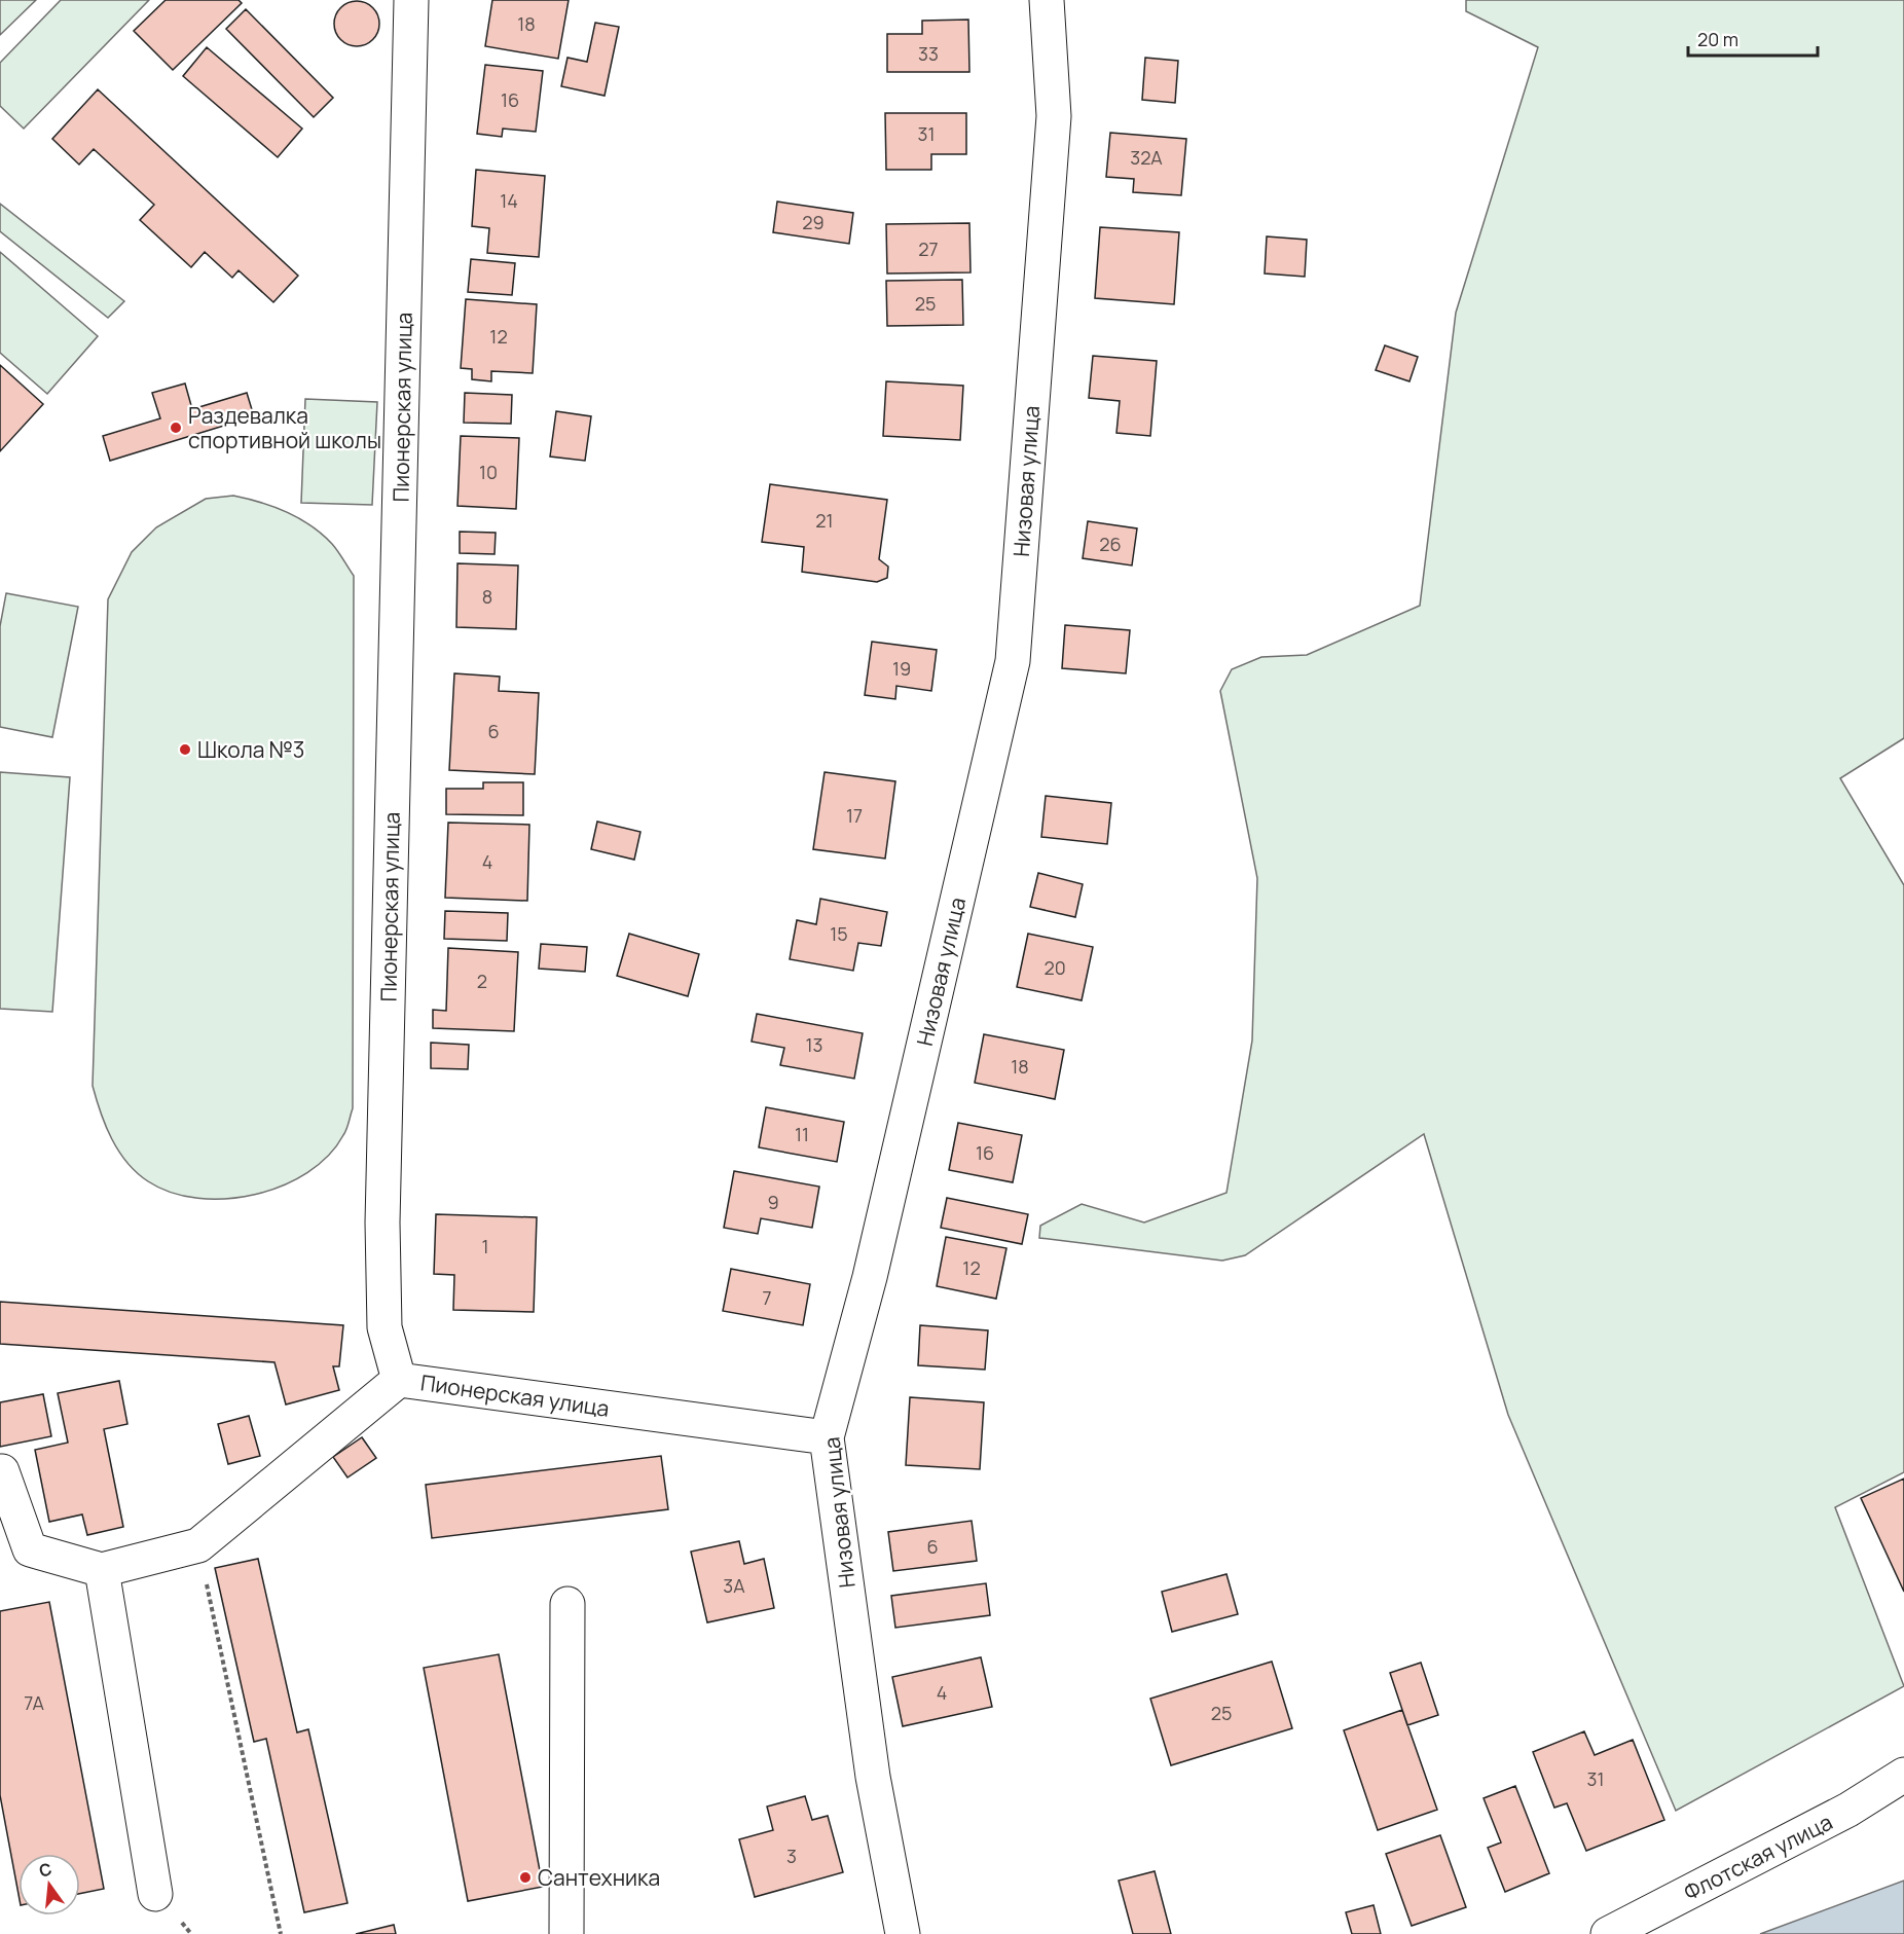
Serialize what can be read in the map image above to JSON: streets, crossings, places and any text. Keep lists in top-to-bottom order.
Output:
{
  "streets": {
    "street": ["Пионерская улица", "Низовая улица", "Флотская улица"]
  },
  "crossings": [
    ["Пионерская улица", "Низовая улица"]
  ],
  "places": ["Раздевалка спортивной школы", "Школа №3", "Сантехника"],
  "house_numbers": [
    "18",
    "33",
    "16",
    "31",
    "32А",
    "14",
    "29",
    "27",
    "25",
    "12",
    "10",
    "21",
    "26",
    "8",
    "19",
    "6",
    "17",
    "4",
    "15",
    "20",
    "2",
    "13",
    "18",
    "11",
    "16",
    "9",
    "1",
    "12",
    "7",
    "6",
    "3А",
    "4",
    "7А",
    "25",
    "31",
    "3"
  ],
  "scale_bar": "20 m",
  "north": "top"
}
